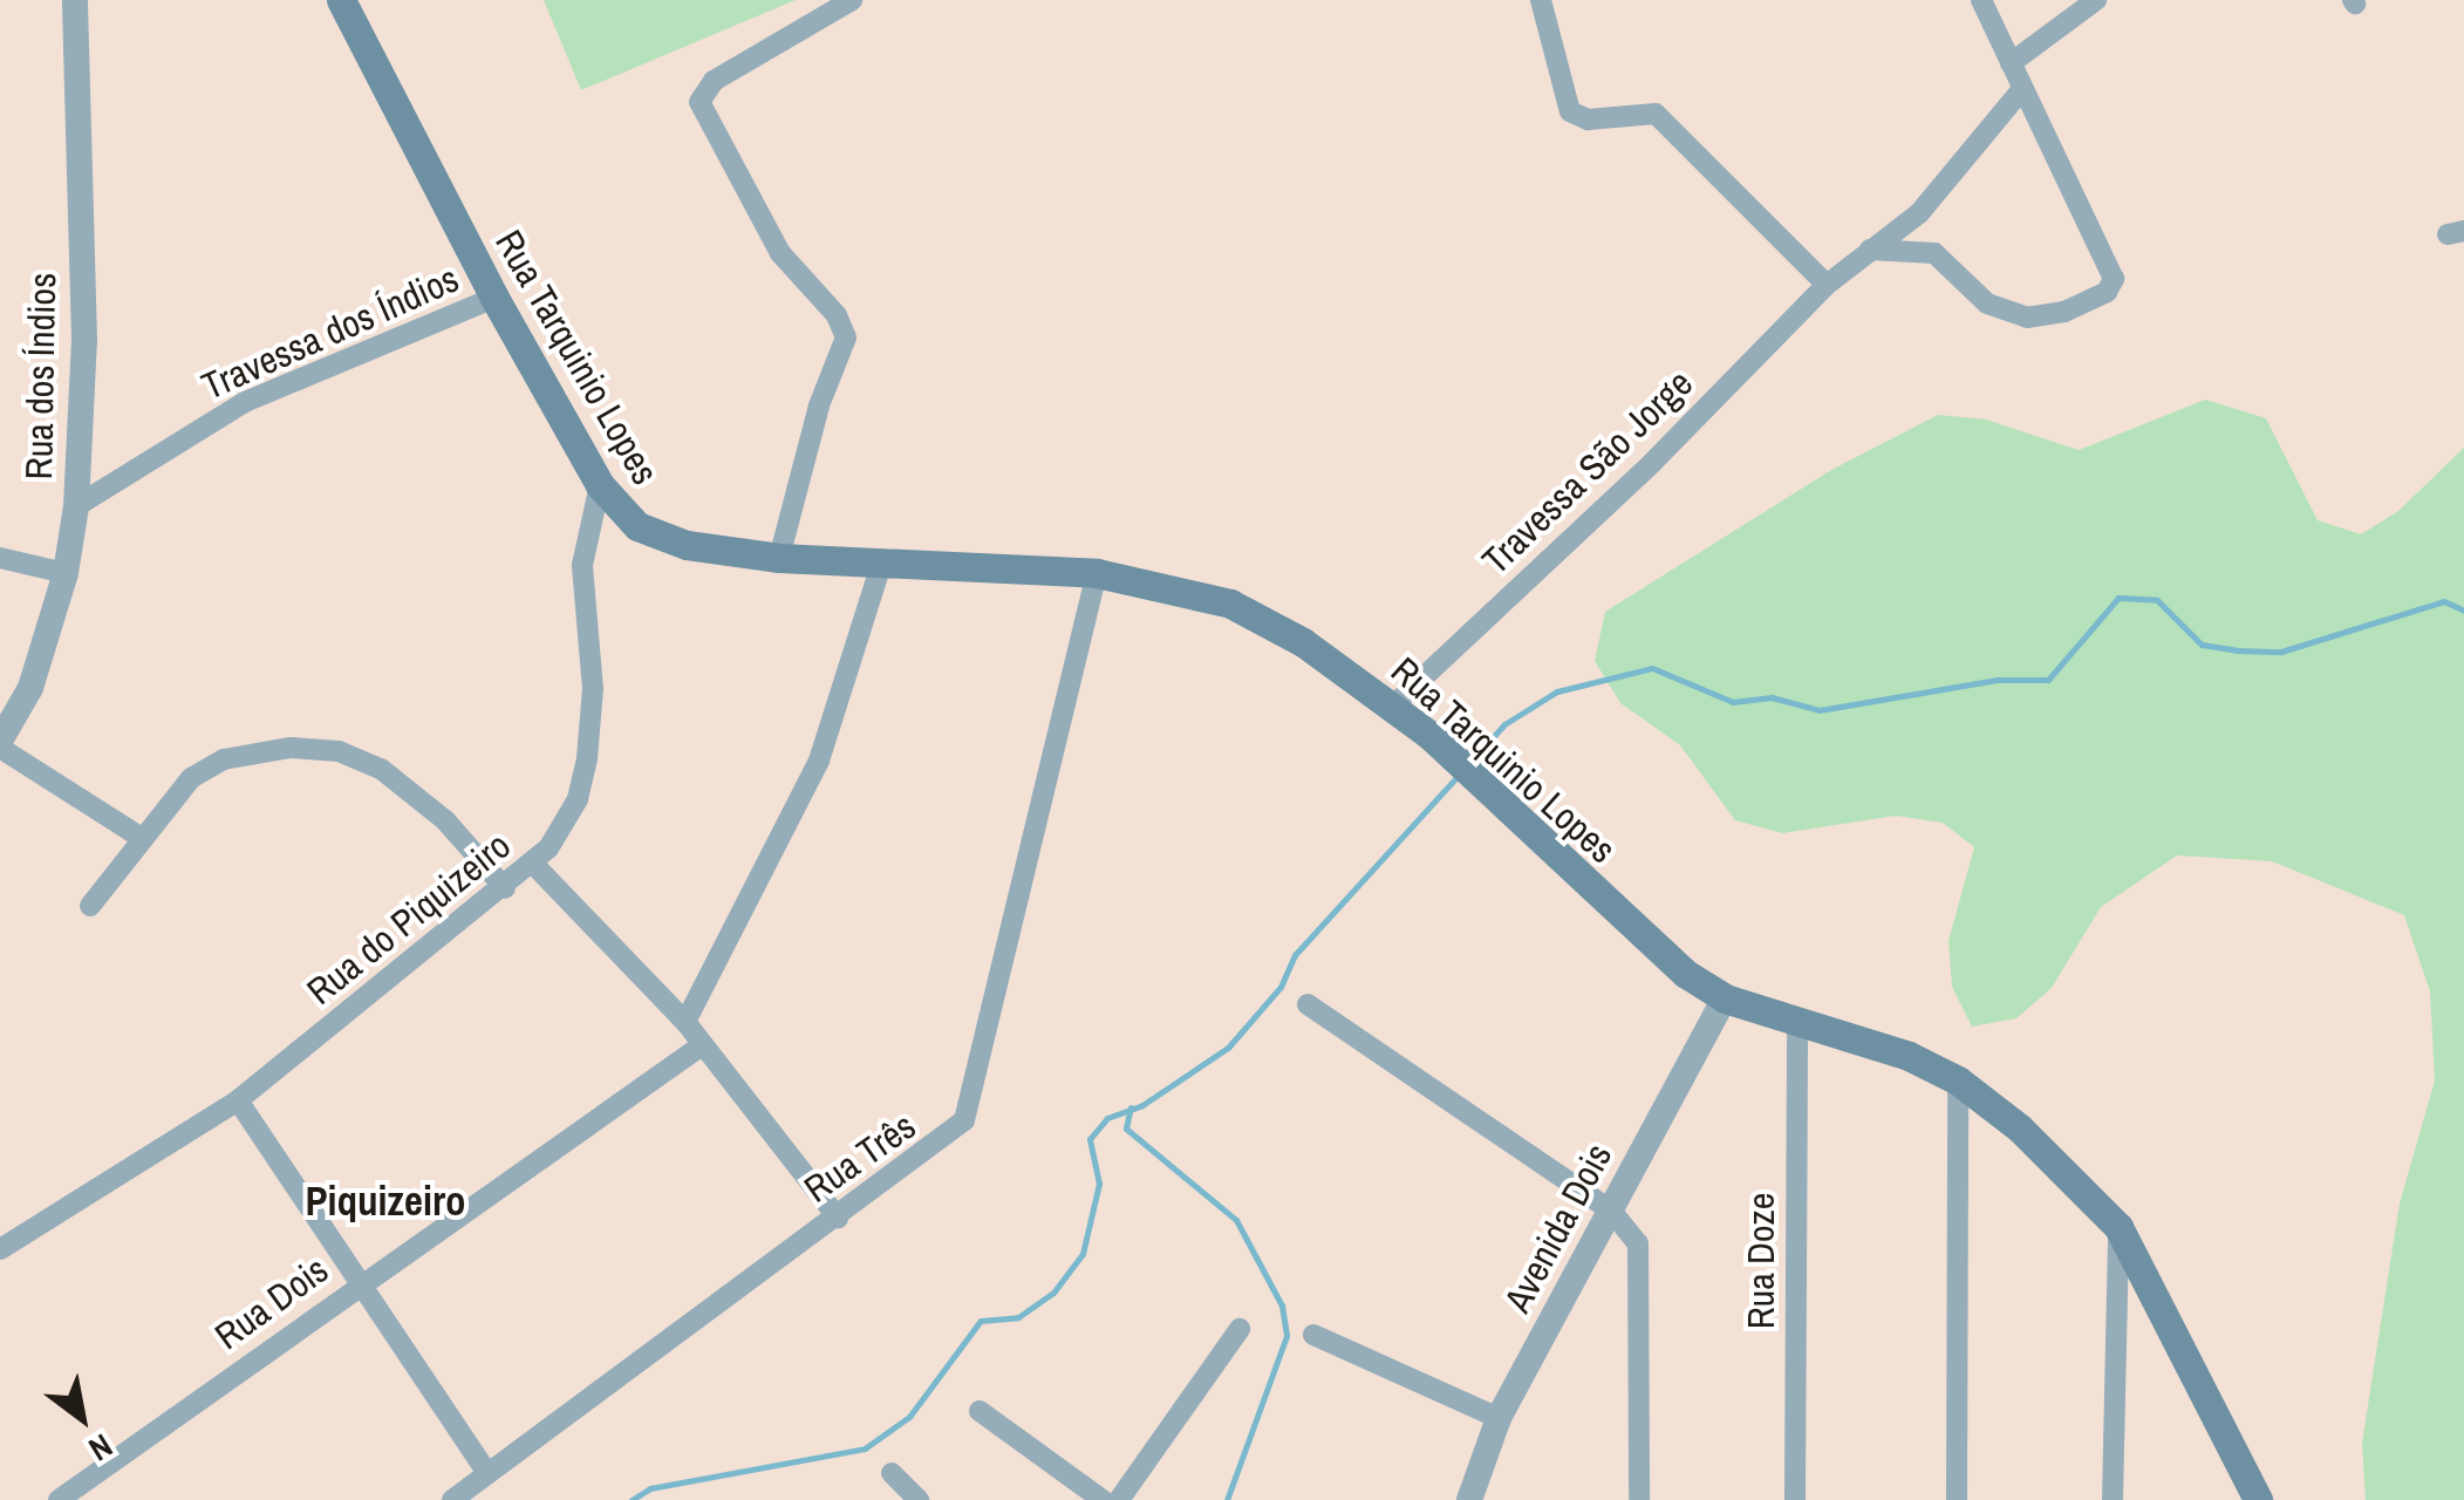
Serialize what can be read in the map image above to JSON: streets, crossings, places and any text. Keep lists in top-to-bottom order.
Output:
{
  "streets": {
    "main road": ["Rua Tarquinio Lopes"],
    "street": [
      "Travessa dos Índios",
      "Rua dos Índios",
      "Travessa São Jorge",
      "Rua do Piquizeiro",
      "Rua Três",
      "Avenida Dois",
      "Rua Doze",
      "Rua Dois"
    ]
  },
  "crossings": [
    ["Travessa dos Índios", "Rua Tarquinio Lopes"],
    ["Travessa dos Índios", "Rua dos Índios"],
    ["Rua Tarquinio Lopes", "Travessa São Jorge"],
    ["Rua Tarquinio Lopes", "Rua do Piquizeiro"],
    ["Rua Tarquinio Lopes", "Rua Três"],
    ["Rua Tarquinio Lopes", "Avenida Dois"],
    ["Rua Tarquinio Lopes", "Rua Doze"]
  ],
  "districts": ["Piquizeiro"],
  "north": "bottom right"
}
